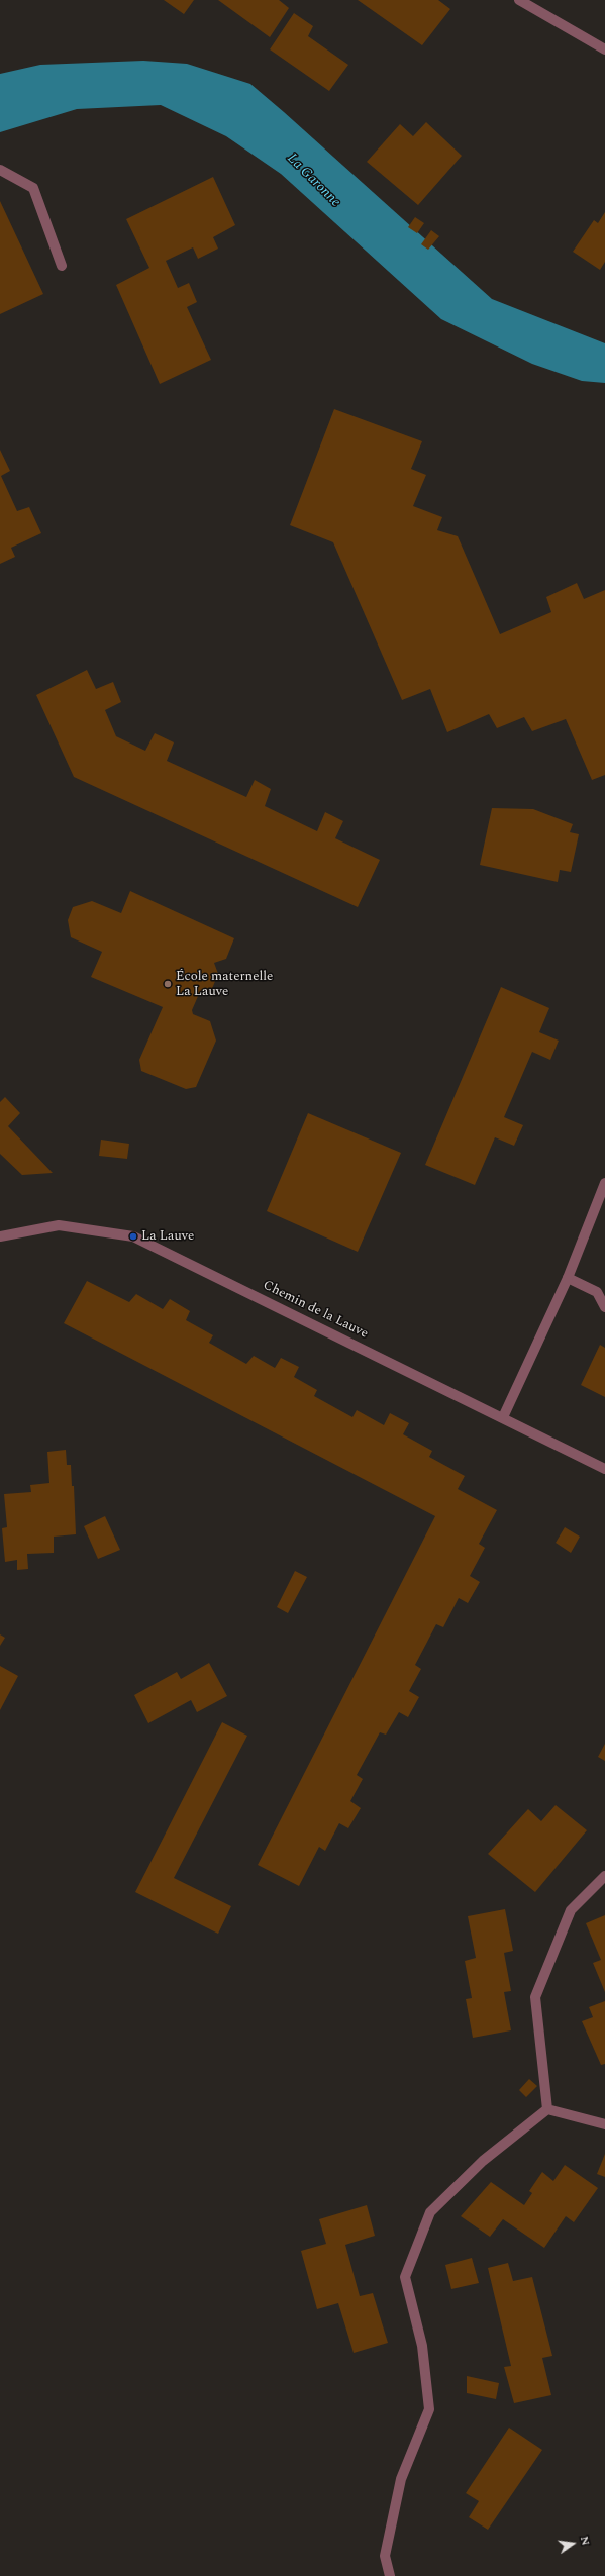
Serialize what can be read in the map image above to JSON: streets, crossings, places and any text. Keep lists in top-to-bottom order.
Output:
{
  "streets": {
    "street": ["Chemin de la Lauve"]
  },
  "water": ["La Garonne"],
  "places": ["École maternelle La Lauve", "La Lauve"],
  "north": "right"
}
